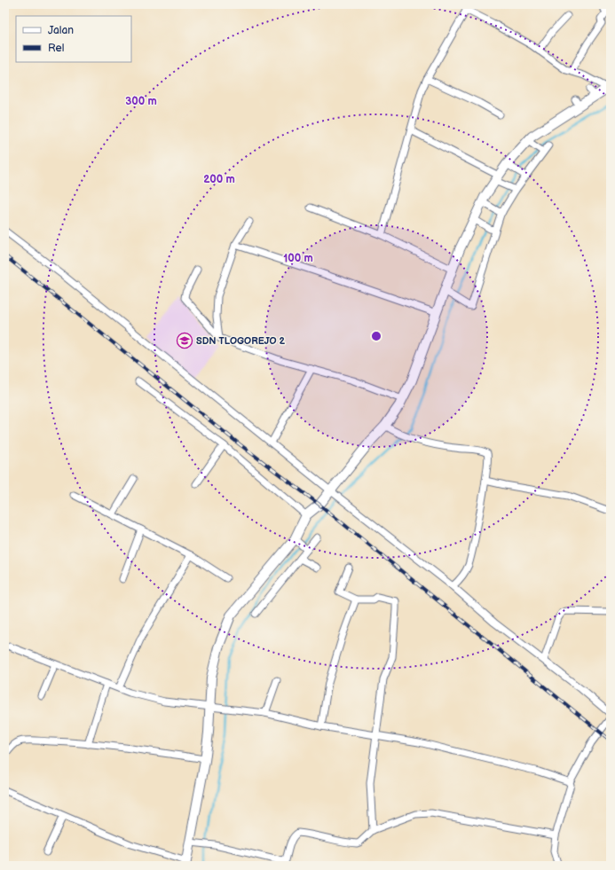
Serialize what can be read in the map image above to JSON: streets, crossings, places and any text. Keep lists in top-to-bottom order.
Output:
{
  "places": {
    "school or university": ["SDN TLOGOREJO 2"]
  },
  "legend": ["Jalan", "Rel"],
  "rings": ["300 m", "200 m", "100 m"]
}
